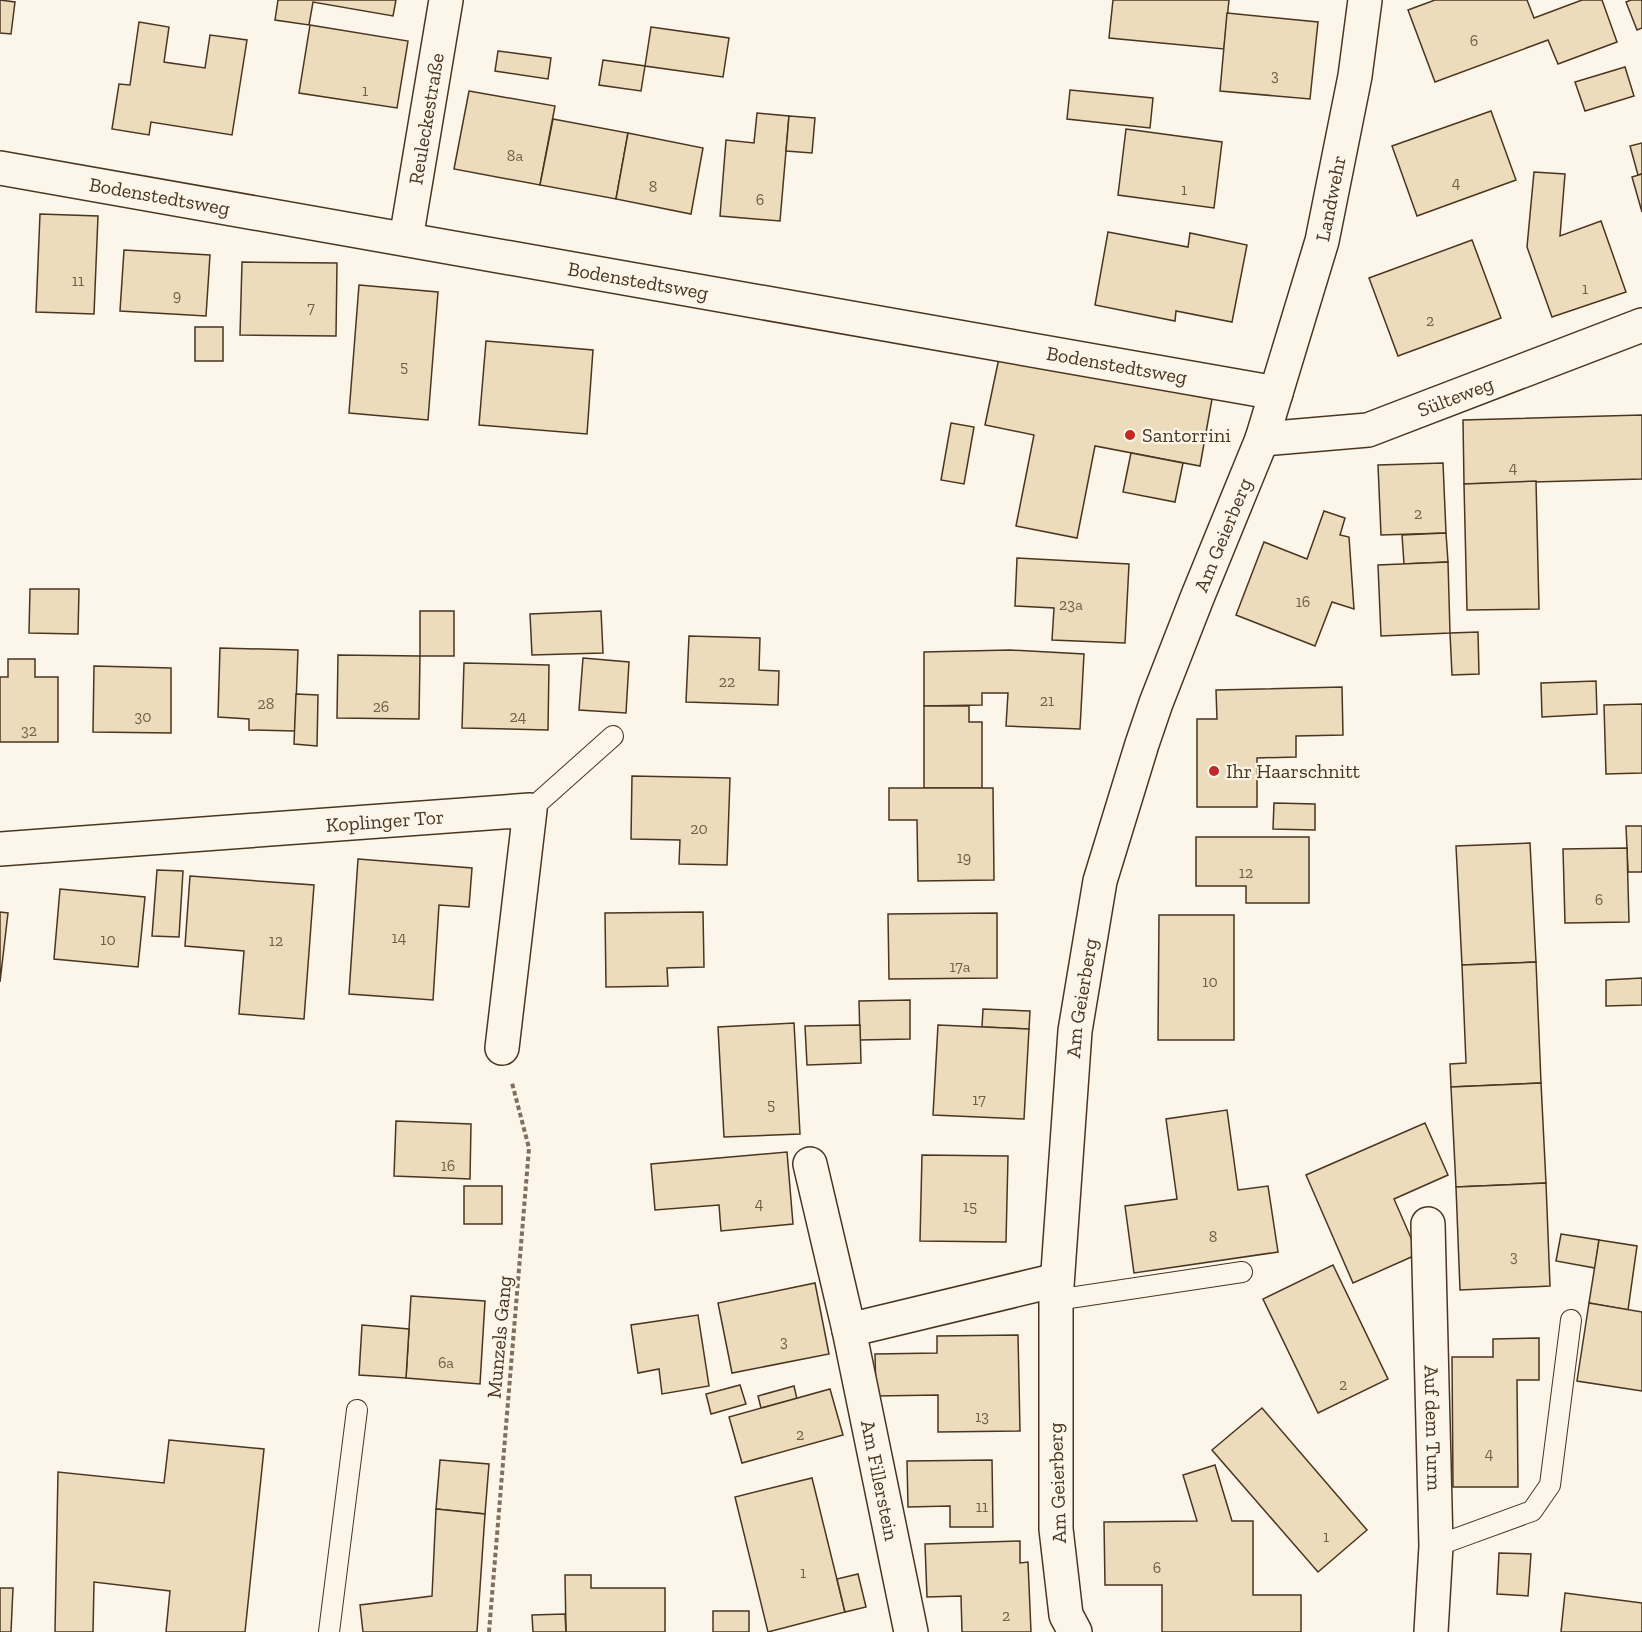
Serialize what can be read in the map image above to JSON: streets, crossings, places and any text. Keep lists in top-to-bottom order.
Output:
{
  "streets": {
    "street": [
      "Reuleckestraße",
      "Bodenstedtsweg",
      "Landwehr",
      "Sülteweg",
      "Am Geierberg",
      "Koplinger Tor",
      "Auf dem Turm",
      "Am Fillerstein"
    ],
    "path": ["Munzels Gang"]
  },
  "crossings": [
    ["Reuleckestraße", "Bodenstedtsweg"],
    ["Bodenstedtsweg", "Landwehr"],
    ["Bodenstedtsweg", "Am Geierberg"],
    ["Landwehr", "Am Geierberg"],
    ["Sülteweg", "Am Geierberg"]
  ],
  "places": ["Santorrini", "Ihr Haarschnitt"],
  "house_numbers": [
    "6",
    "3",
    "1",
    "8a",
    "4",
    "8",
    "1",
    "6",
    "11",
    "1",
    "9",
    "7",
    "2",
    "5",
    "4",
    "2",
    "16",
    "23a",
    "22",
    "21",
    "28",
    "26",
    "30",
    "24",
    "32",
    "20",
    "19",
    "12",
    "6",
    "14",
    "10",
    "12",
    "17a",
    "10",
    "17",
    "5",
    "16",
    "4",
    "15",
    "8",
    "3",
    "3",
    "6a",
    "2",
    "13",
    "2",
    "4",
    "11",
    "1",
    "6",
    "1",
    "2"
  ]
}
